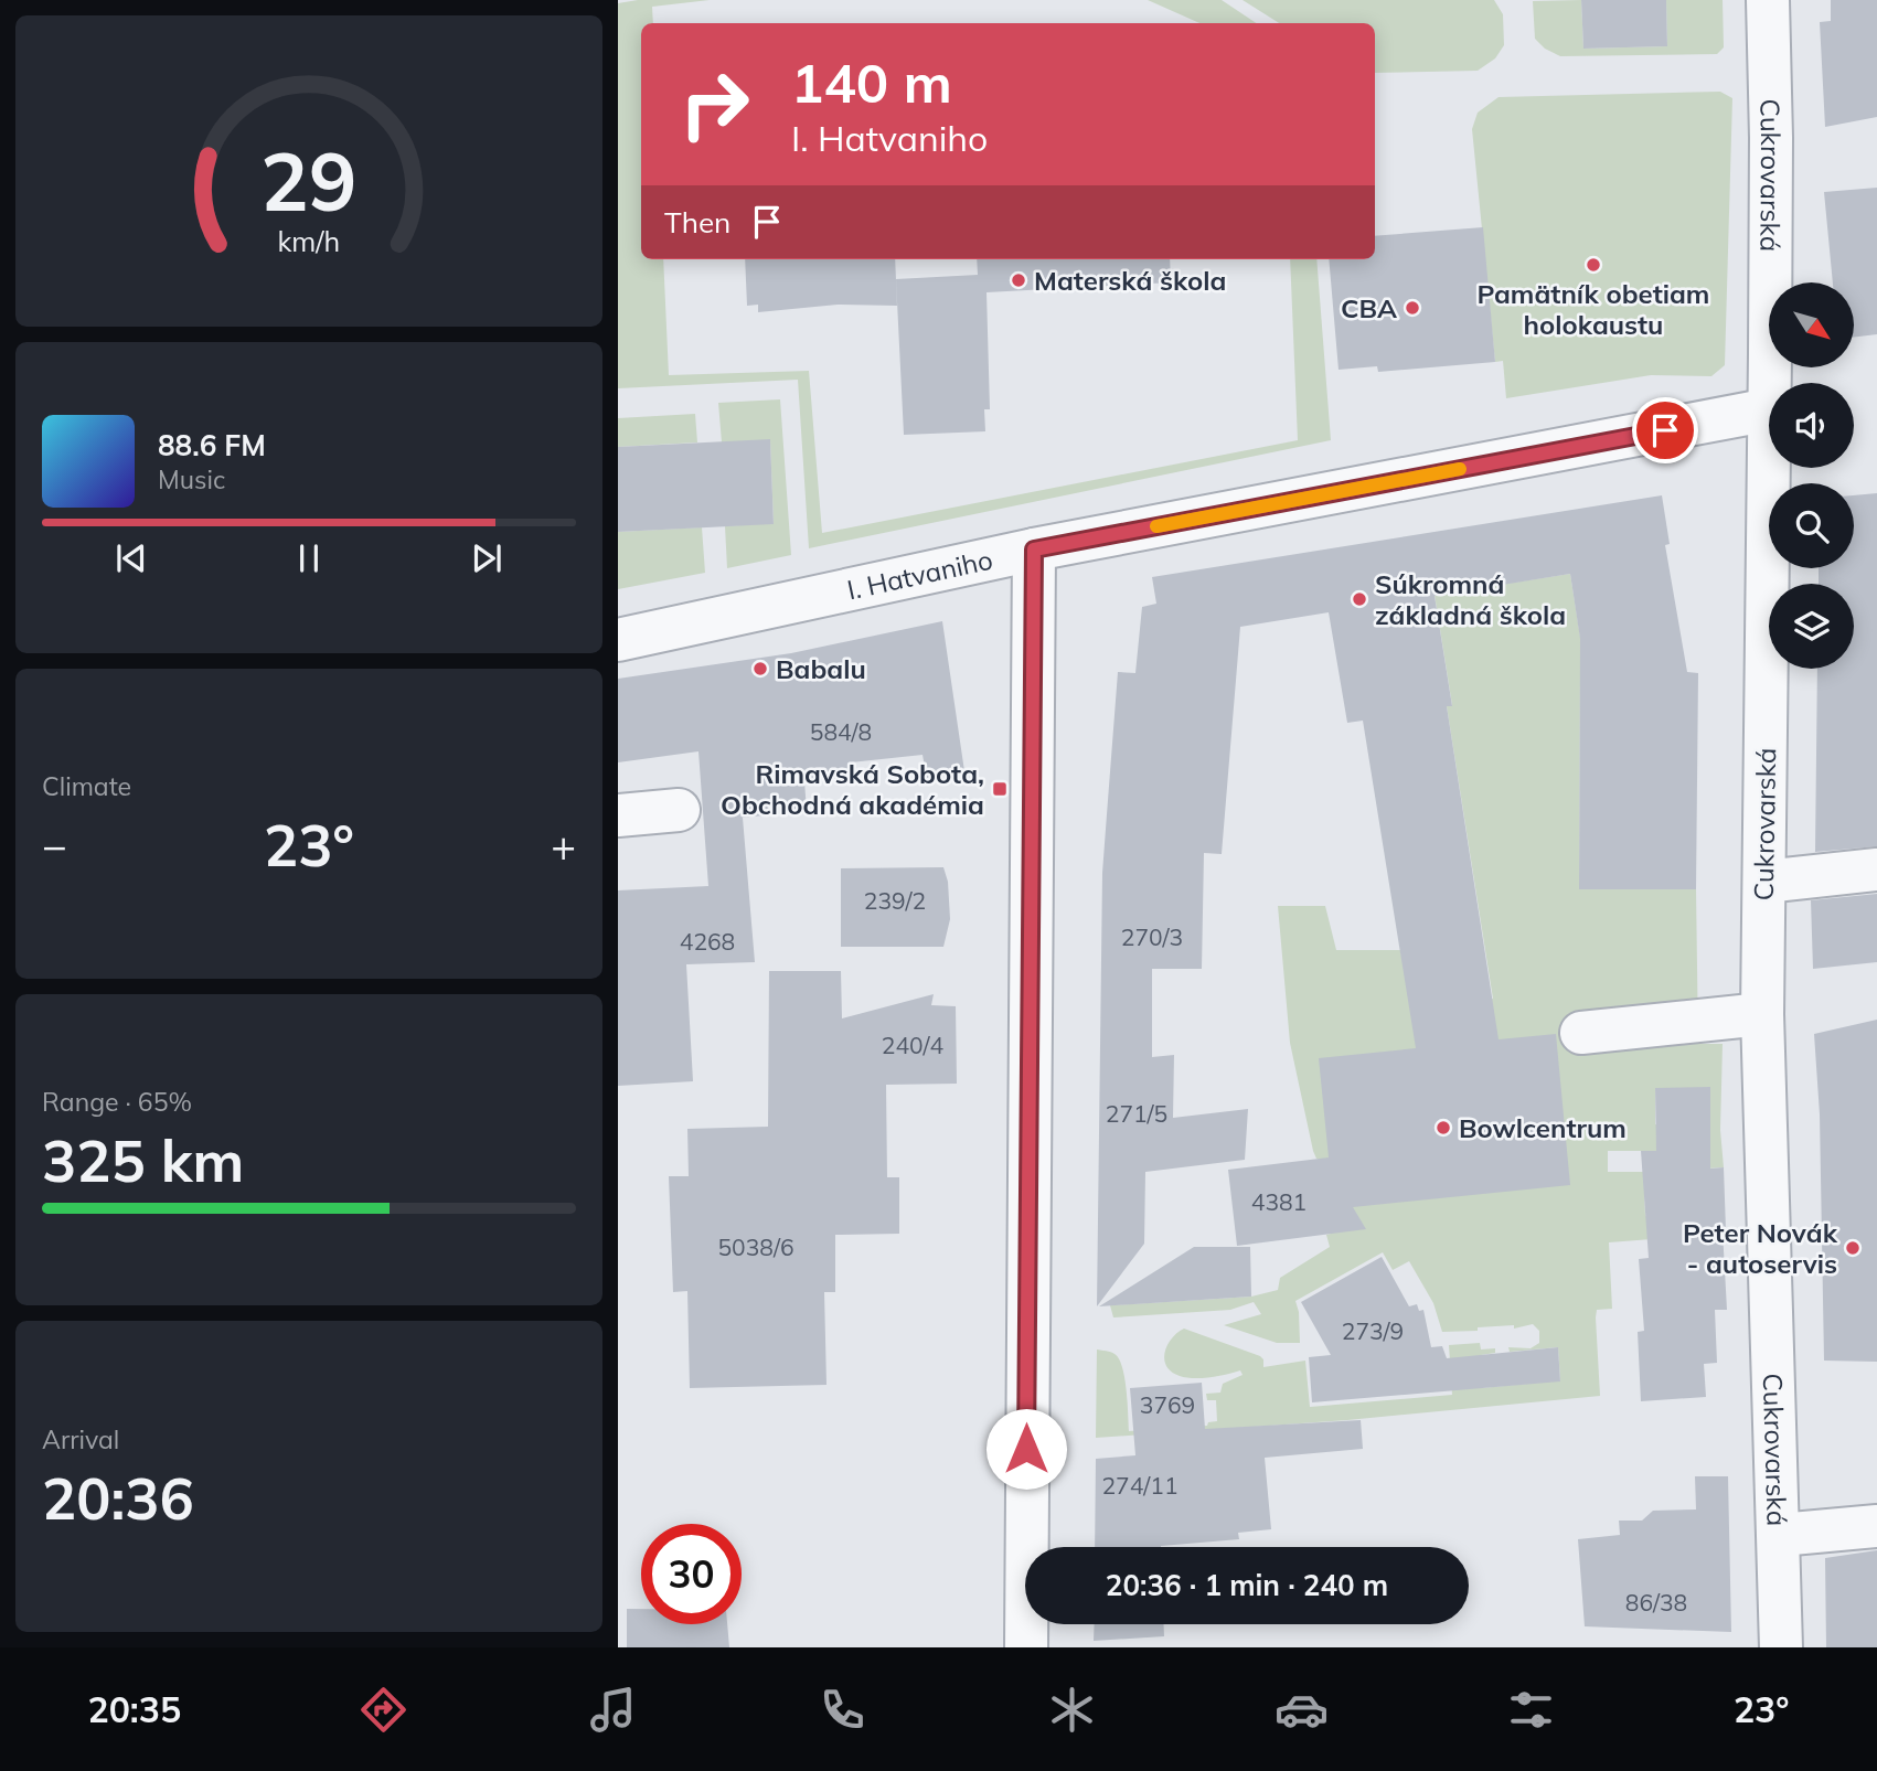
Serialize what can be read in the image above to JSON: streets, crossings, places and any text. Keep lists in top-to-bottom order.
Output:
{
  "streets": {
    "street": ["Cukrovarská", "I. Hatvaniho"]
  },
  "places": {
    "other": [
      "Pamätník obetiam holokaustu",
      "Materská škola",
      "CBA",
      "Súkromná základná škola",
      "Babalu",
      "Bowlcentrum",
      "Peter Novák - autoservis"
    ],
    "transit": ["Rimavská Sobota, Obchodná akadémia"]
  },
  "house_numbers": [
    "584/8",
    "239/2",
    "270/3",
    "4268",
    "240/4",
    "271/5",
    "4381",
    "5038/6",
    "273/9",
    "3769",
    "274/11",
    "86/38"
  ],
  "north": "bottom right",
  "page": {
    "turn": ["140 m", "I. Hatvaniho"],
    "then": "Then",
    "song": ["88.6 FM", "Music"],
    "tile": [
      "Climate",
      ["Range · 65%", "325 km"],
      ["Arrival", "20:36"]
    ],
    "heat": ["−", "23°", "+"],
    "limit": "30",
    "trip": "20:36 · 1 min · 240 m",
    "tabs": ["20:35", "23°"],
    "gauge": ["29", "km/h"]
  }
}
